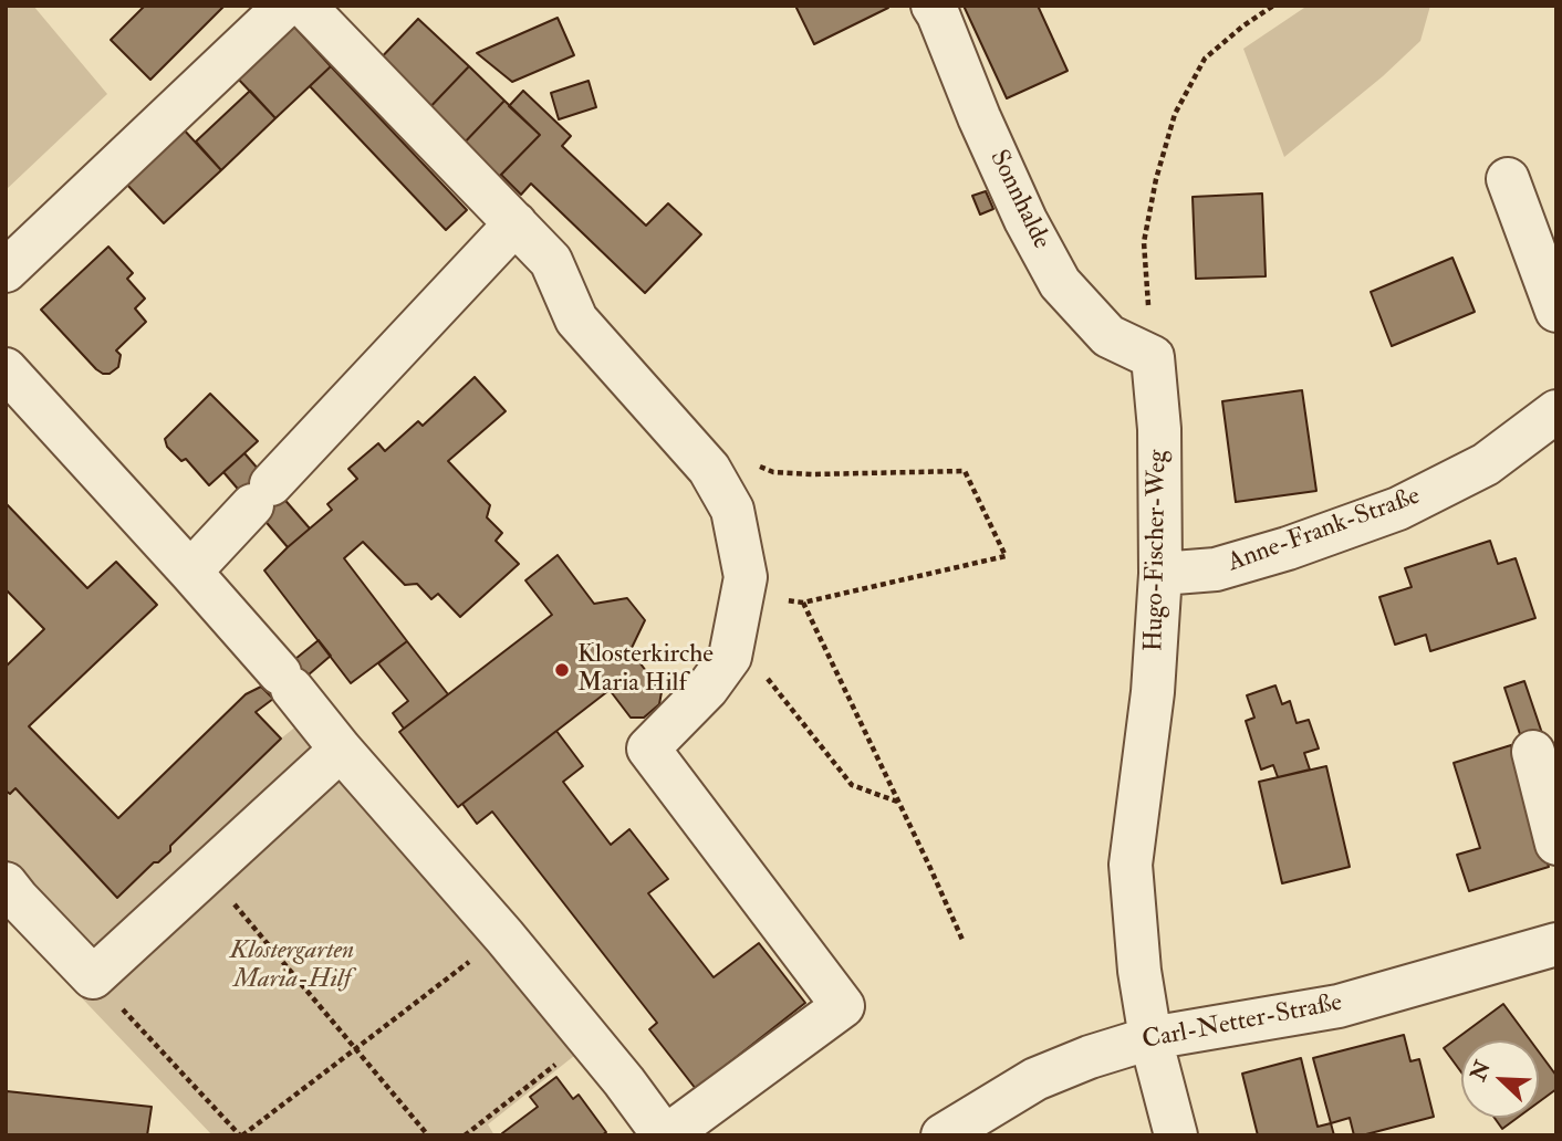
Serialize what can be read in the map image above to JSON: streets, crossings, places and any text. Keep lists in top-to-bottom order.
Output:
{
  "streets": {
    "street": [
      "Sonnhalde",
      "Anne-Frank-Straße",
      "Hugo-Fischer-Weg",
      "Carl-Netter-Straße"
    ]
  },
  "crossings": [
    ["Sonnhalde", "Hugo-Fischer-Weg"],
    ["Anne-Frank-Straße", "Hugo-Fischer-Weg"],
    ["Hugo-Fischer-Weg", "Carl-Netter-Straße"]
  ],
  "parks": ["Klostergarten Maria-Hilf"],
  "places": ["Klosterkirche Maria Hilf"],
  "north": "top left"
}
